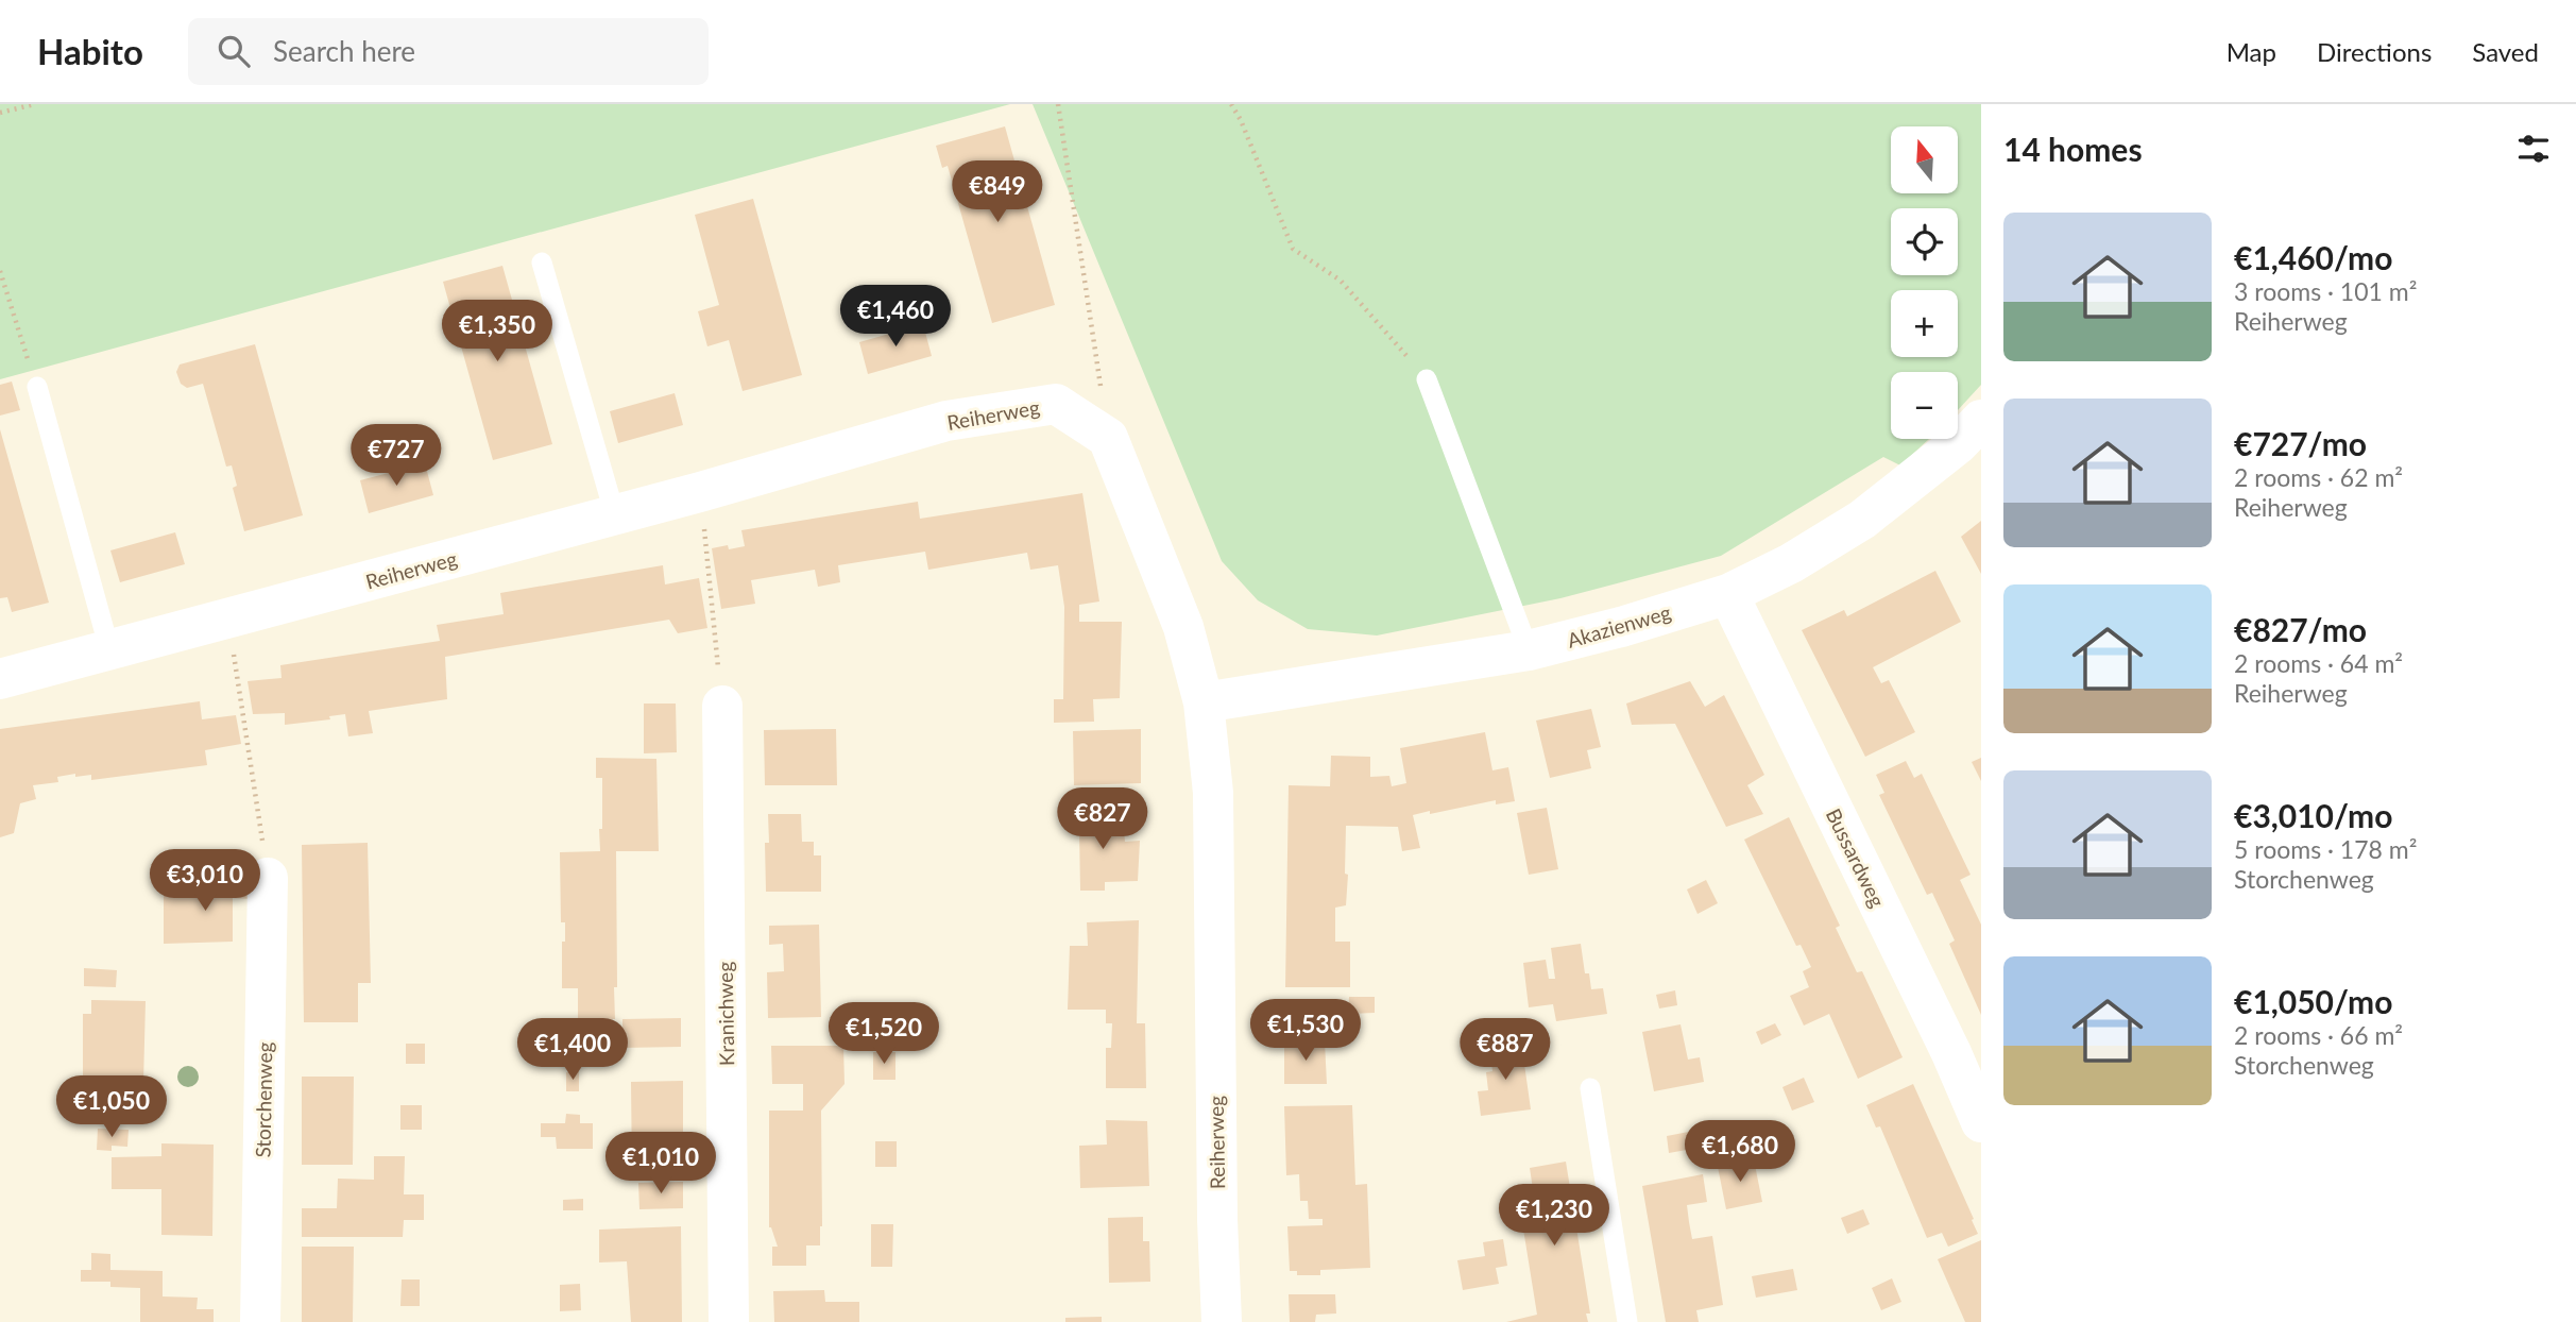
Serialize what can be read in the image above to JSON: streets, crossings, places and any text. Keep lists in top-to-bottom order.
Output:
{
  "streets": {
    "street": [
      "Reiherweg",
      "Akazienweg",
      "Bussardweg",
      "Kranichweg",
      "Storchenweg"
    ]
  },
  "crossings": [
    ["Reiherweg", "Akazienweg"],
    ["Akazienweg", "Bussardweg"]
  ],
  "north": "top",
  "page": {
    "header": "Habito",
    "search": "Search here",
    "nav": ["Map", "Directions", "Saved"],
    "heading": "14 homes",
    "map_buttons": ["+", "−"],
    "price": [
      "€849",
      "€1,460",
      "€1,350",
      "€727",
      "€827",
      "€3,010",
      "€1,530",
      "€1,520",
      "€1,400",
      "€887",
      "€1,050",
      "€1,680",
      "€1,010",
      "€1,230"
    ],
    "list": [
      {
        "name": "€1,460/mo",
        "note": "3 rooms · 101 m² · Reiherweg"
      },
      {
        "name": "€727/mo",
        "note": "2 rooms · 62 m² · Reiherweg"
      },
      {
        "name": "€827/mo",
        "note": "2 rooms · 64 m² · Reiherweg"
      },
      {
        "name": "€3,010/mo",
        "note": "5 rooms · 178 m² · Storchenweg"
      },
      {
        "name": "€1,050/mo",
        "note": "2 rooms · 66 m² · Storchenweg"
      }
    ]
  }
}
